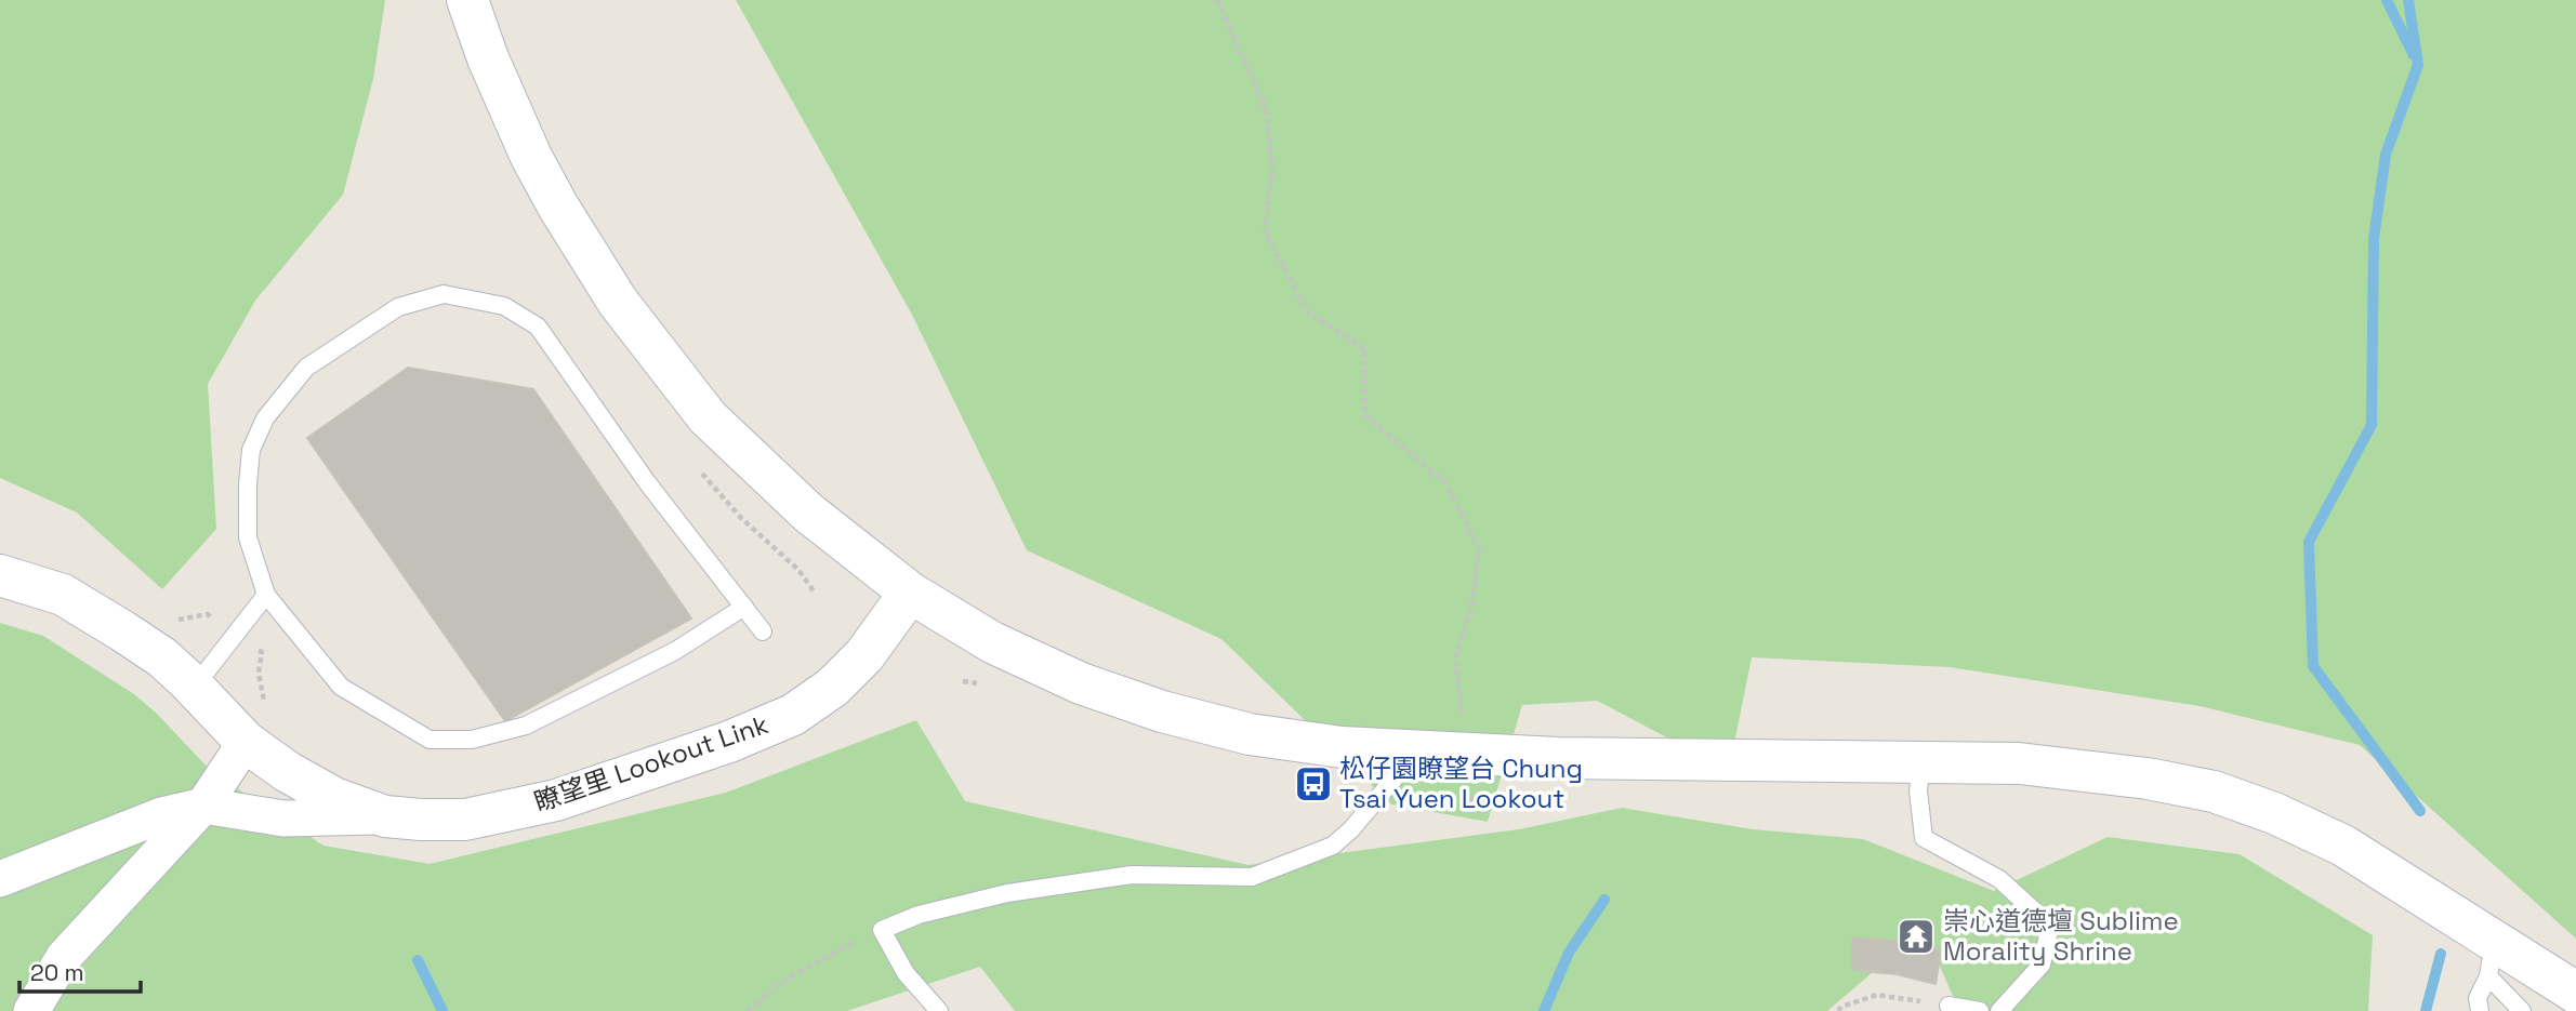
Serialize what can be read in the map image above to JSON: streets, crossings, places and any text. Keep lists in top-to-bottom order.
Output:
{
  "streets": {
    "main road": ["瞭望里 Lookout Link"]
  },
  "places": {
    "bus stop": ["松仔園瞭望台 Chung Tsai Yuen Lookout"],
    "temple": ["崇心道德壇 Sublime Morality Shrine"]
  },
  "scale_bar": "20 m"
}
